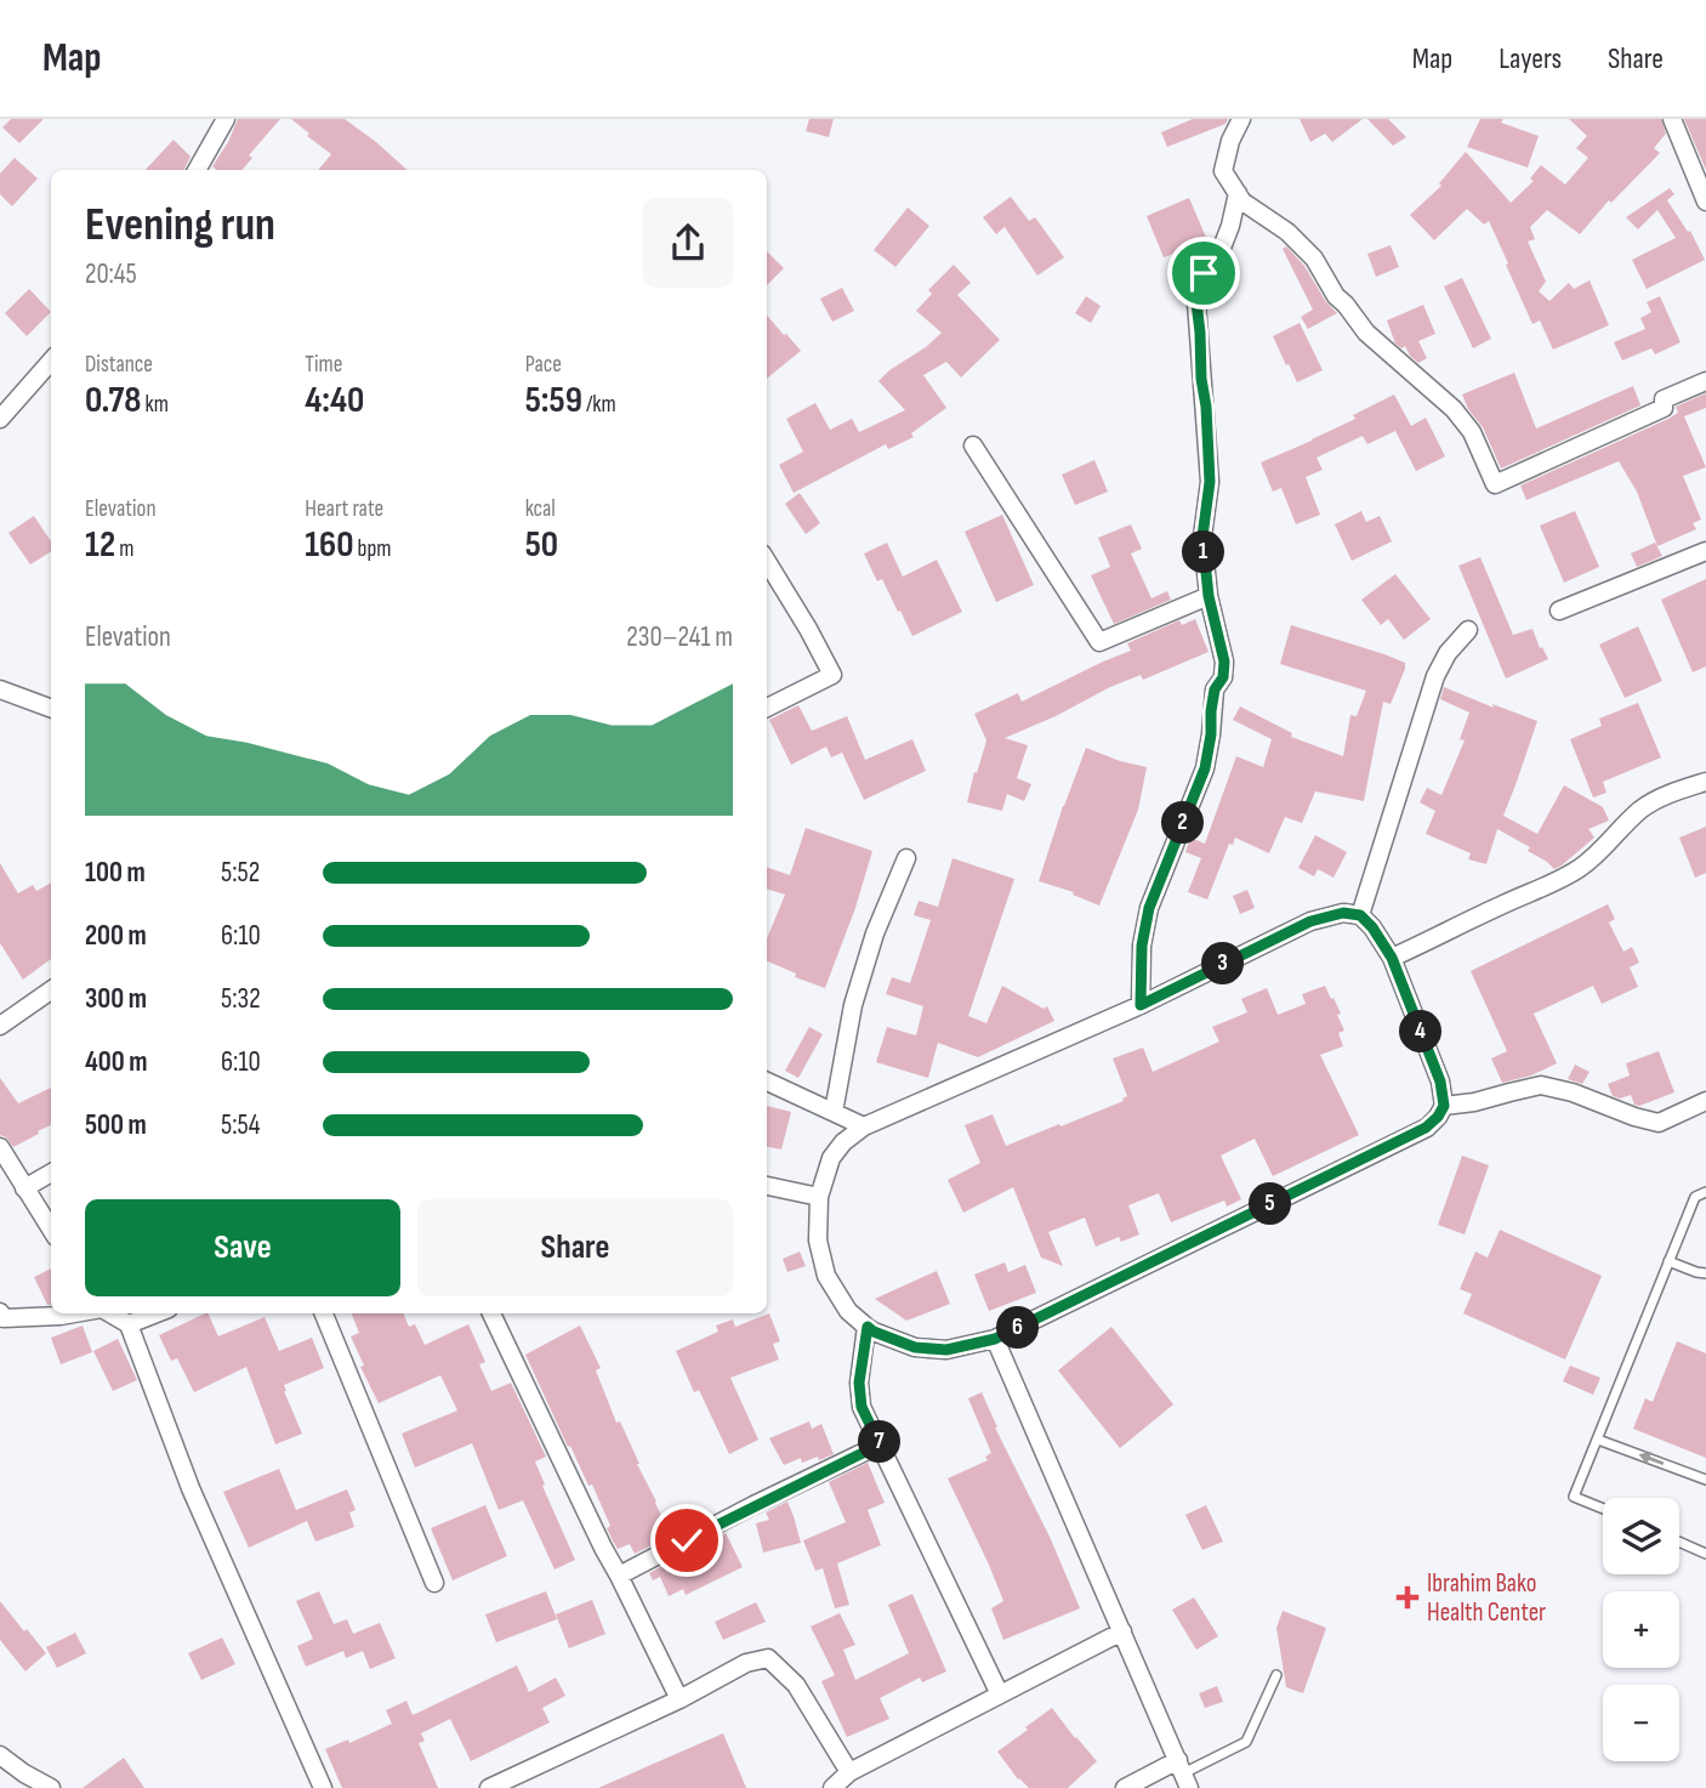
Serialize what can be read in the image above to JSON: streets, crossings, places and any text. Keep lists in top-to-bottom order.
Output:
{
  "places": {
    "health": ["Ibrahim Bako Health Center"]
  },
  "page": {
    "header": "Map",
    "nav": ["Map", "Layers", "Share"],
    "heading": ["Evening run", "20:45"],
    "stats": [
      ["Distance", "0.78 km"],
      ["Time", "4:40"],
      ["Pace", "5:59 /km"],
      ["Elevation", "12 m"],
      ["Heart rate", "160 bpm"],
      ["kcal", "50"]
    ],
    "pins": [
      "1",
      "2",
      "3",
      "4",
      "5",
      "6",
      "7"
    ],
    "chart": ["Elevation", "230–241 m"],
    "list": [
      {
        "name": "100 m",
        "note": "5:52"
      },
      {
        "name": "200 m",
        "note": "6:10"
      },
      {
        "name": "300 m",
        "note": "5:32"
      },
      {
        "name": "400 m",
        "note": "6:10"
      },
      {
        "name": "500 m",
        "note": "5:54"
      }
    ],
    "buttons": ["Save", "Share"],
    "map_buttons": ["+", "−"]
  }
}
